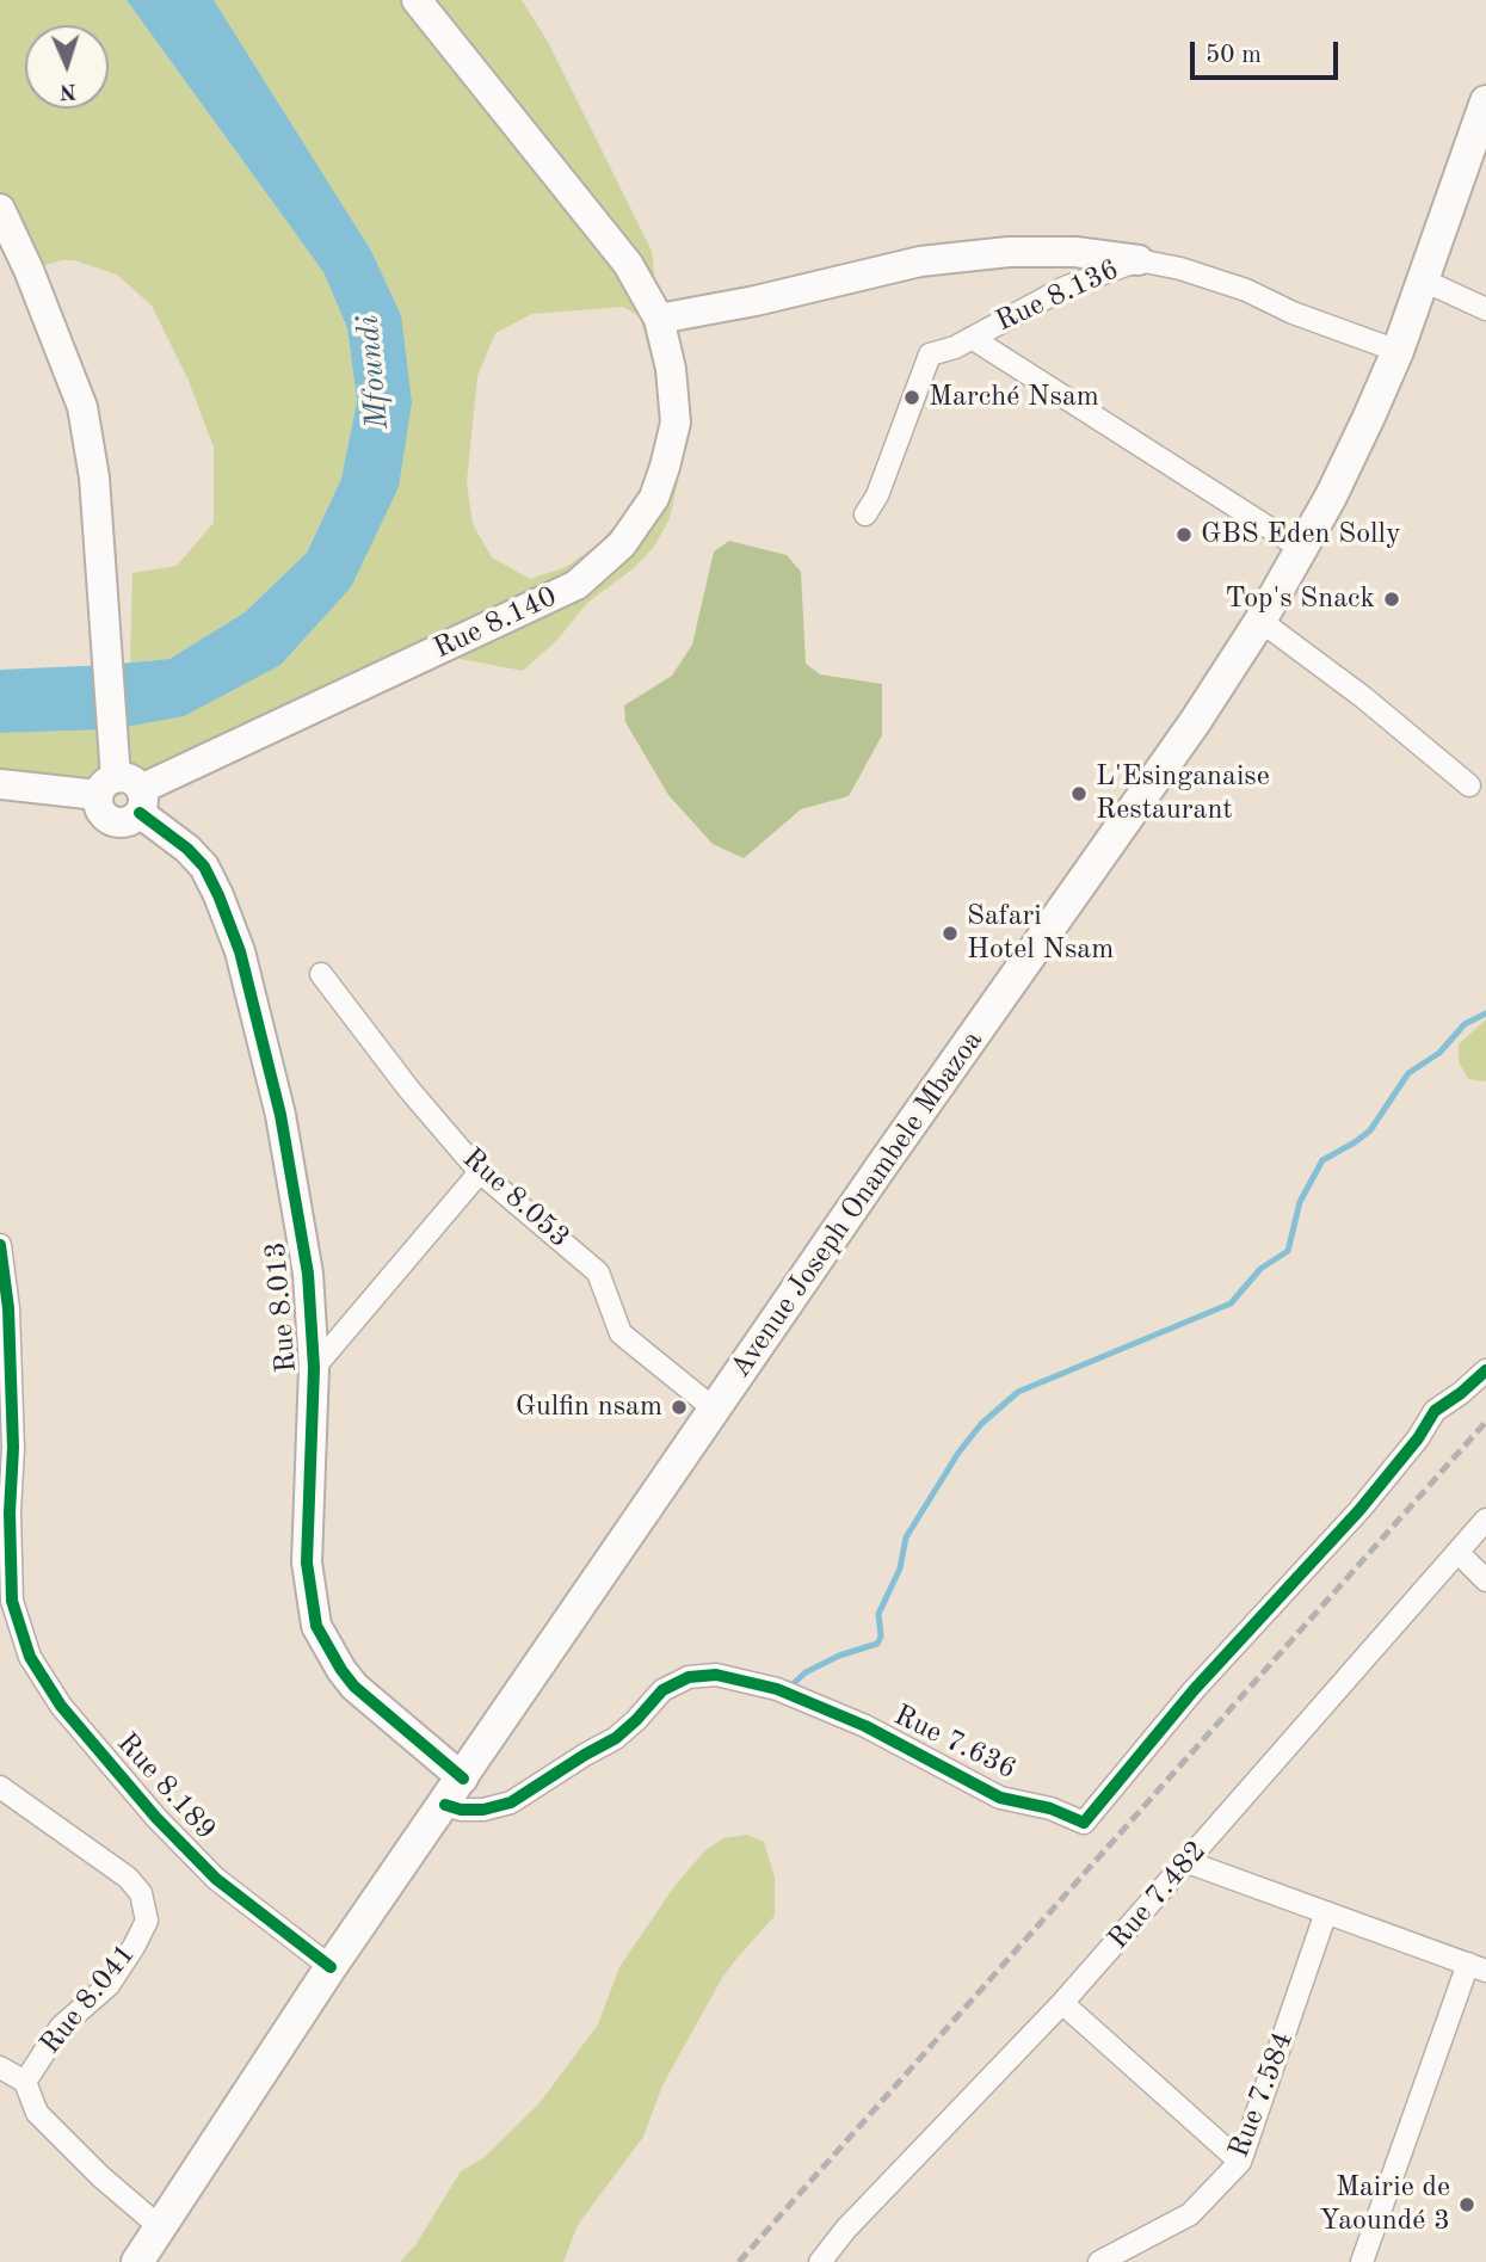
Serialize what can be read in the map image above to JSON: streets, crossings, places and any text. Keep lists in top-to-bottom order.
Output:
{
  "streets": {
    "main road": ["Rue 8.140", "Avenue Joseph Onambele Mbazoa", "Rue 8.013"],
    "street": [
      "Rue 8.136",
      "Rue 8.053",
      "Rue 7.636",
      "Rue 8.189",
      "Rue 7.482",
      "Rue 8.041",
      "Rue 7.584"
    ]
  },
  "crossings": [
    ["Rue 8.136", "Avenue Joseph Onambele Mbazoa"],
    ["Rue 8.140", "Rue 8.013"],
    ["Rue 8.053", "Avenue Joseph Onambele Mbazoa"],
    ["Avenue Joseph Onambele Mbazoa", "Rue 8.013"],
    ["Avenue Joseph Onambele Mbazoa", "Rue 7.636"],
    ["Avenue Joseph Onambele Mbazoa", "Rue 8.189"],
    ["Avenue Joseph Onambele Mbazoa", "Rue 8.041"]
  ],
  "water": ["Mfoundi"],
  "places": [
    "Marché Nsam",
    "GBS Eden Solly",
    "Top's Snack",
    "L'Esinganaise Restaurant",
    "Safari Hotel Nsam",
    "Gulfin nsam",
    "Mairie de Yaoundé 3"
  ],
  "scale_bar": "50 m",
  "north": "bottom"
}
